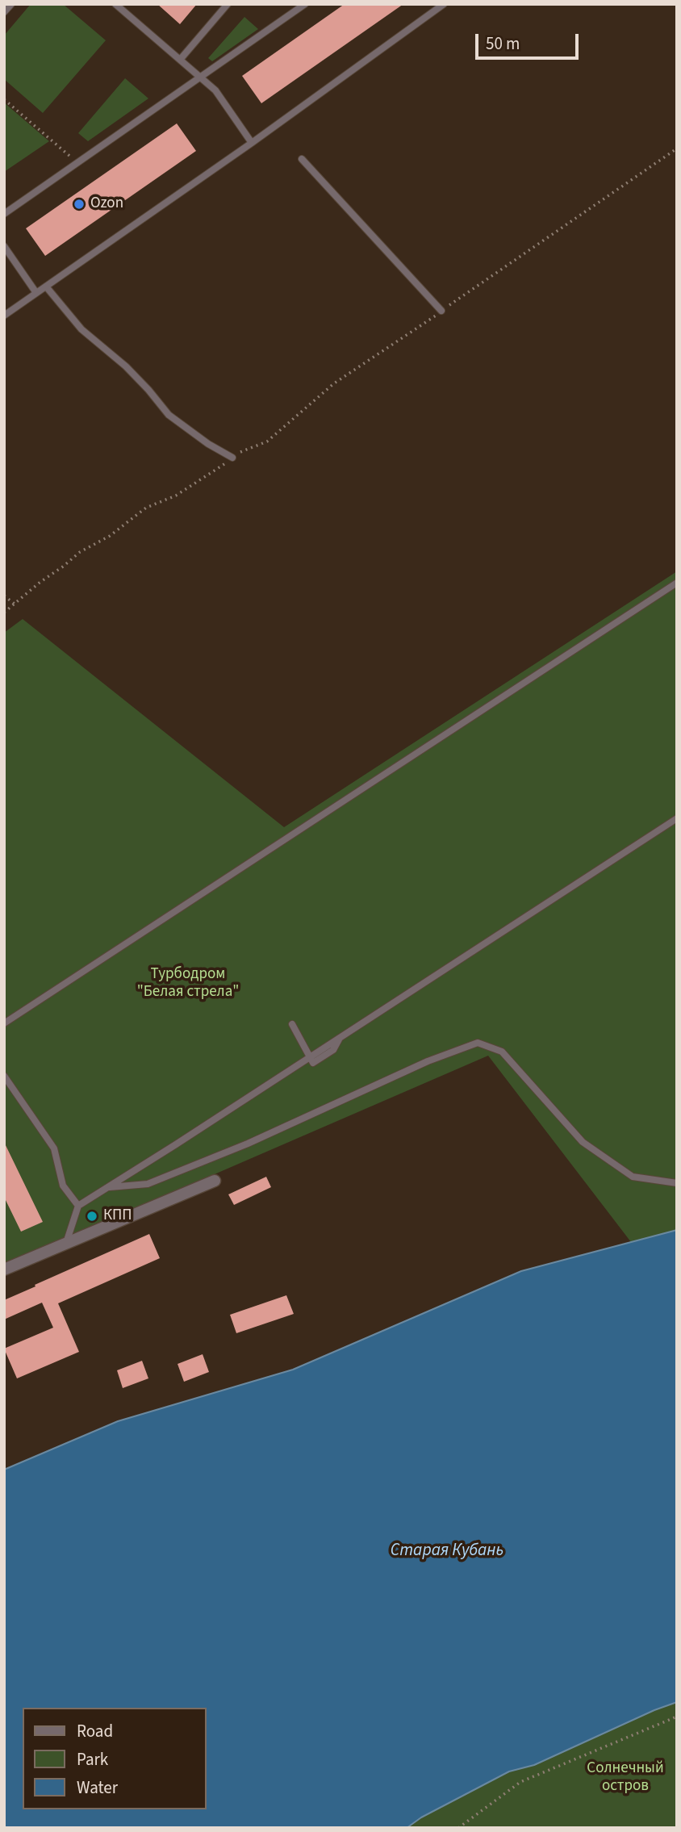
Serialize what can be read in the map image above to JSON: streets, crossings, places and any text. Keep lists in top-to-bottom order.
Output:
{
  "water": ["Старая Кубань"],
  "parks": ["Турбодром \"Белая стрела\"", "Солнечный остров"],
  "places": ["Ozon", "КПП"],
  "legend": ["Road", "Park", "Water"],
  "scale_bar": "50 m"
}
